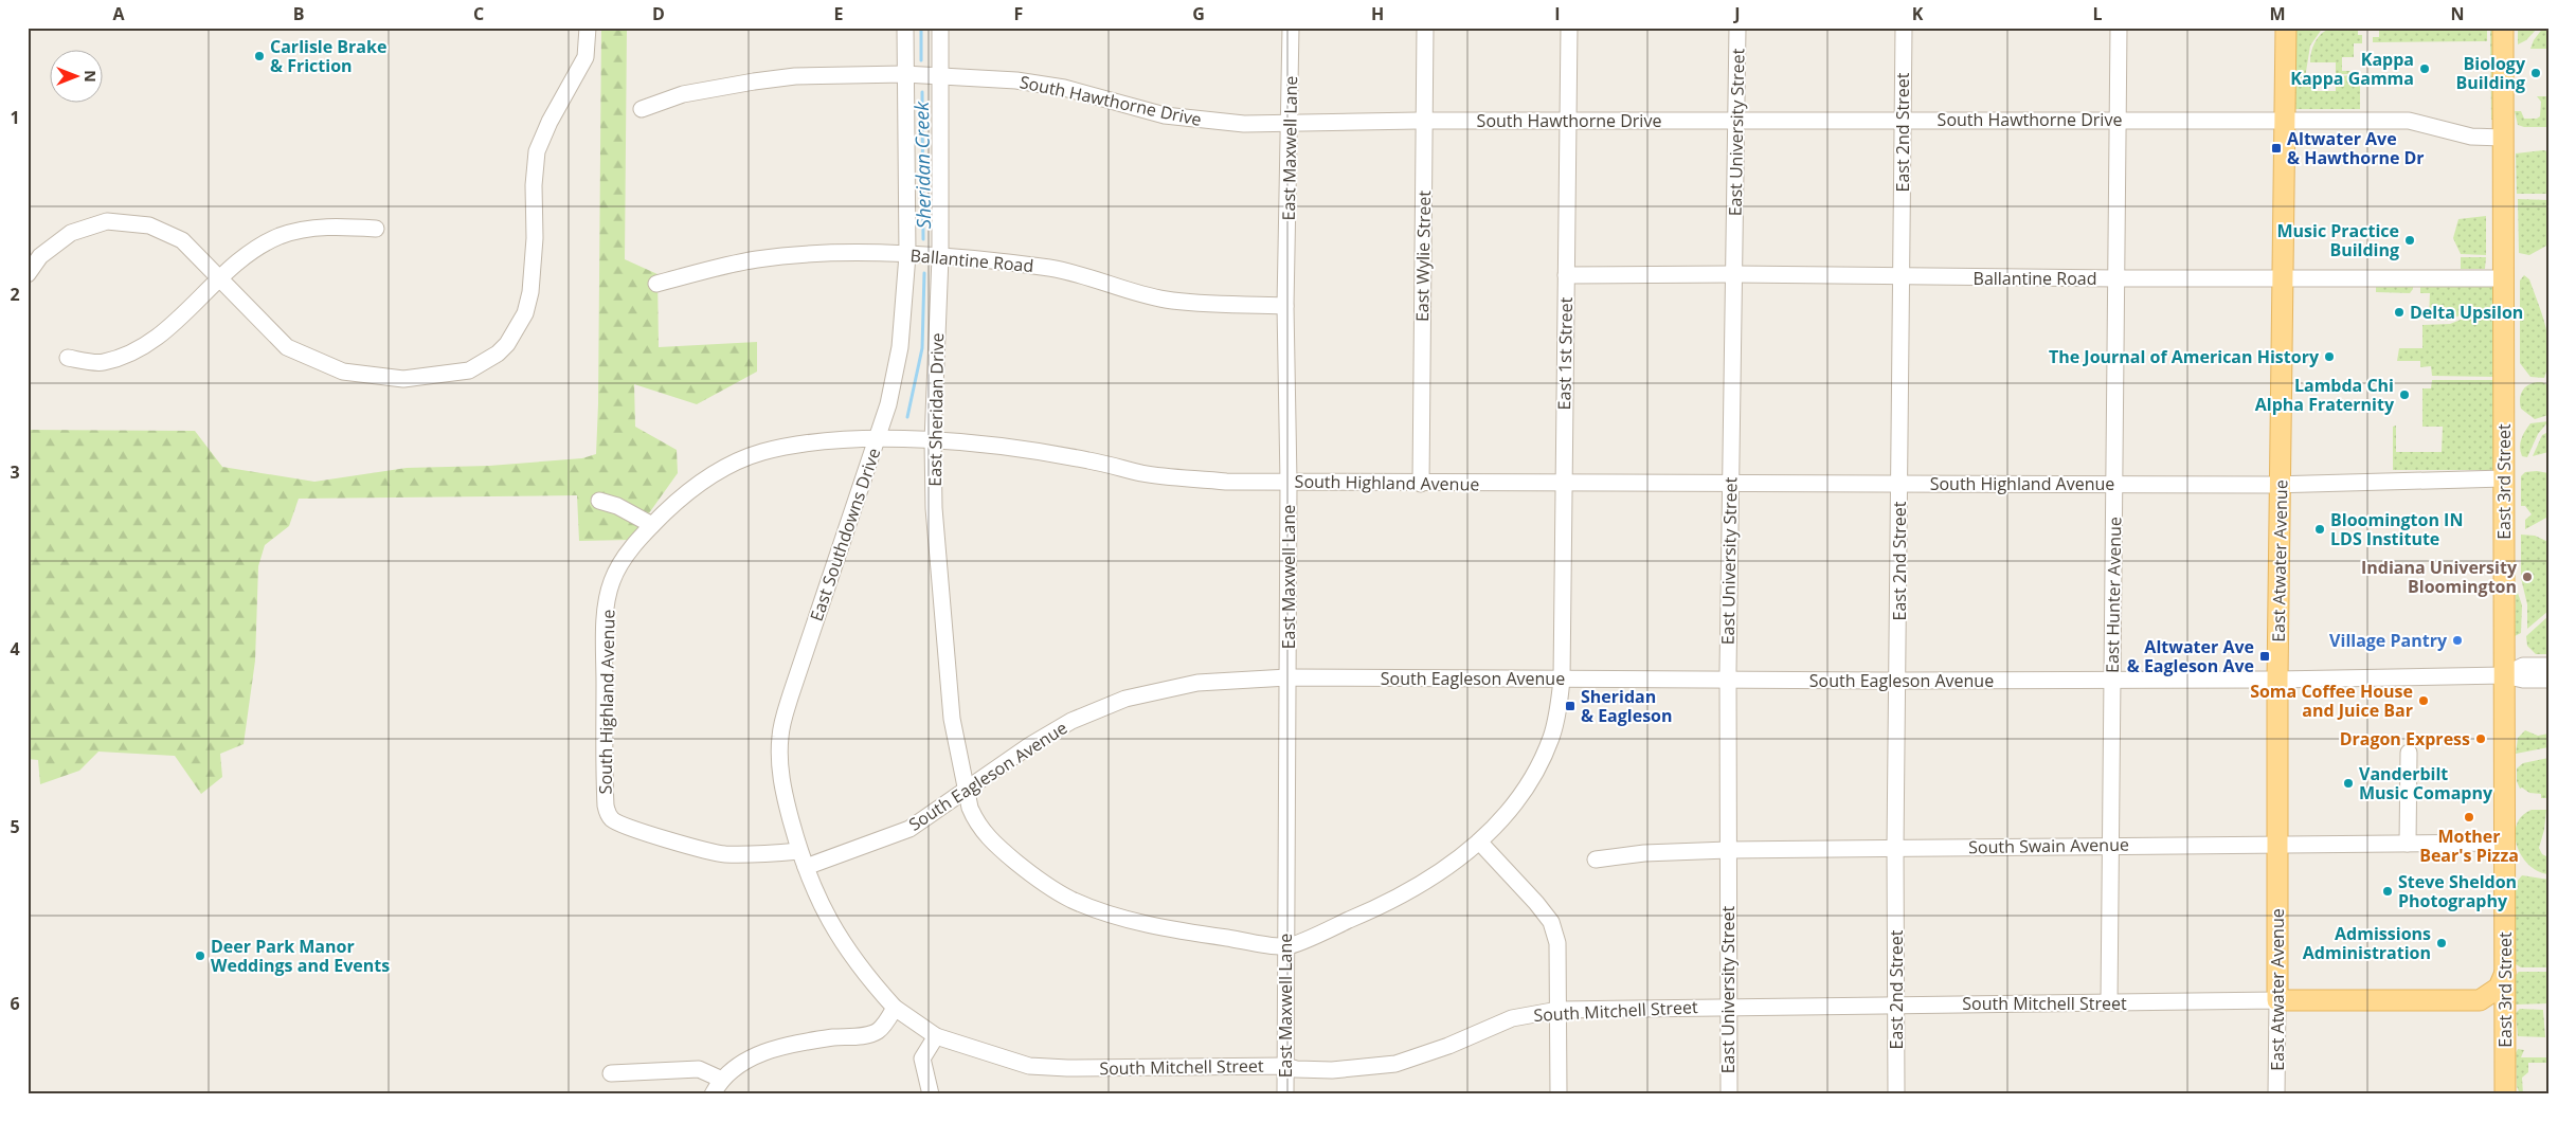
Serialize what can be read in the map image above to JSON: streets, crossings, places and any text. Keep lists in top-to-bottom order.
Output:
{
  "streets": {
    "main road": ["East 3rd Street", "East Atwater Avenue", "South Mitchell Street"],
    "street": [
      "South Hawthorne Drive",
      "East University Street",
      "East 2nd Street",
      "East Maxwell Lane",
      "East Wylie Street",
      "Ballantine Road",
      "East 1st Street",
      "East Sheridan Drive",
      "South Highland Avenue",
      "East Southdowns Drive",
      "East Hunter Avenue",
      "South Eagleson Avenue",
      "South Swain Avenue"
    ]
  },
  "crossings": [
    ["South Hawthorne Drive", "East University Street"],
    ["South Hawthorne Drive", "East 2nd Street"],
    ["South Hawthorne Drive", "East Maxwell Lane"],
    ["South Hawthorne Drive", "East Wylie Street"],
    ["South Hawthorne Drive", "East 1st Street"],
    ["South Hawthorne Drive", "East Sheridan Drive"],
    ["South Hawthorne Drive", "East 3rd Street"],
    ["South Hawthorne Drive", "East Southdowns Drive"],
    ["South Hawthorne Drive", "East Atwater Avenue"],
    ["South Hawthorne Drive", "East Hunter Avenue"],
    ["East University Street", "Ballantine Road"],
    ["East University Street", "South Highland Avenue"],
    ["East University Street", "South Eagleson Avenue"],
    ["East University Street", "South Swain Avenue"],
    ["East University Street", "South Mitchell Street"],
    ["East 2nd Street", "Ballantine Road"],
    ["East 2nd Street", "South Highland Avenue"],
    ["East 2nd Street", "South Eagleson Avenue"],
    ["East 2nd Street", "South Swain Avenue"],
    ["East 2nd Street", "South Mitchell Street"],
    ["East Maxwell Lane", "Ballantine Road"],
    ["East Maxwell Lane", "East 1st Street"],
    ["East Maxwell Lane", "East Sheridan Drive"],
    ["East Maxwell Lane", "South Highland Avenue"],
    ["East Maxwell Lane", "South Eagleson Avenue"],
    ["East Maxwell Lane", "South Mitchell Street"],
    ["East Wylie Street", "South Highland Avenue"],
    ["Ballantine Road", "East 1st Street"],
    ["Ballantine Road", "East Sheridan Drive"],
    ["Ballantine Road", "East 3rd Street"],
    ["Ballantine Road", "East Southdowns Drive"],
    ["Ballantine Road", "East Atwater Avenue"],
    ["Ballantine Road", "East Hunter Avenue"],
    ["East 1st Street", "East Sheridan Drive"],
    ["East 1st Street", "South Highland Avenue"],
    ["East 1st Street", "South Eagleson Avenue"],
    ["East Sheridan Drive", "South Highland Avenue"],
    ["East Sheridan Drive", "South Eagleson Avenue"],
    ["East 3rd Street", "South Highland Avenue"],
    ["East 3rd Street", "South Eagleson Avenue"],
    ["East 3rd Street", "South Swain Avenue"],
    ["South Highland Avenue", "East Southdowns Drive"],
    ["South Highland Avenue", "East Atwater Avenue"],
    ["South Highland Avenue", "East Hunter Avenue"],
    ["East Southdowns Drive", "South Eagleson Avenue"],
    ["East Southdowns Drive", "South Mitchell Street"],
    ["East Atwater Avenue", "South Eagleson Avenue"],
    ["East Atwater Avenue", "South Swain Avenue"],
    ["East Atwater Avenue", "South Mitchell Street"],
    ["East Hunter Avenue", "South Eagleson Avenue"],
    ["East Hunter Avenue", "South Swain Avenue"],
    ["East Hunter Avenue", "South Mitchell Street"]
  ],
  "water": ["Sheridan Creek"],
  "places": {
    "other": [
      "Carlisle Brake & Friction",
      "Kappa Kappa Gamma",
      "Biology Building",
      "Music Practice Building",
      "Delta Upsilon",
      "The Journal of American History",
      "Lambda Chi Alpha Fraternity",
      "Bloomington IN LDS Institute",
      "Indiana University Bloomington",
      "Village Pantry",
      "Soma Coffee House and Juice Bar",
      "Dragon Express",
      "Vanderbilt Music Comapny",
      "Mother Bear's Pizza",
      "Steve Sheldon Photography",
      "Admissions Administration",
      "Deer Park Manor Weddings and Events"
    ],
    "transit": ["Altwater Ave & Hawthorne Dr", "Altwater Ave & Eagleson Ave", "Sheridan & Eagleson"]
  },
  "north": "right",
  "grid": {
    "columns": [
      "A",
      "B",
      "C",
      "D",
      "E",
      "F",
      "G",
      "H",
      "I",
      "J",
      "K",
      "L",
      "M",
      "N"
    ],
    "rows": [
      "1",
      "2",
      "3",
      "4",
      "5",
      "6"
    ]
  }
}
